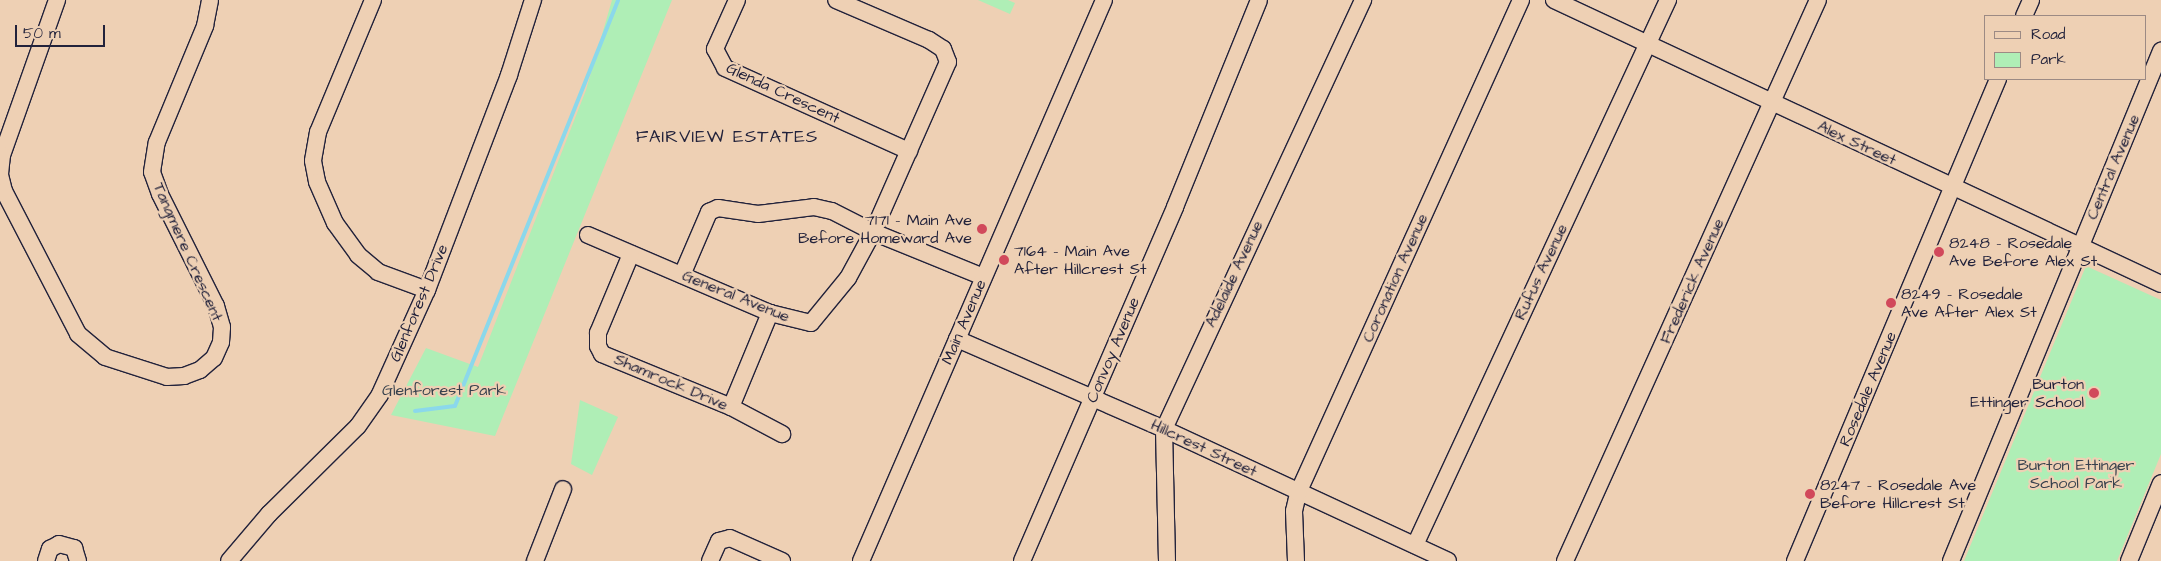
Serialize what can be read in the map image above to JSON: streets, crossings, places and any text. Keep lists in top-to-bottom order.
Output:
{
  "streets": {
    "street": [
      "Glenda Crescent",
      "Alex Street",
      "Central Avenue",
      "Tangmere Crescent",
      "Rufus Avenue",
      "Adelaide Avenue",
      "Coronation Avenue",
      "Frederick Avenue",
      "General Avenue",
      "Glenforest Drive",
      "Main Avenue",
      "Convoy Avenue",
      "Shamrock Drive",
      "Rosedale Avenue",
      "Hillcrest Street"
    ]
  },
  "crossings": [
    ["Alex Street", "Central Avenue"],
    ["Alex Street", "Rufus Avenue"],
    ["Alex Street", "Frederick Avenue"],
    ["Alex Street", "Rosedale Avenue"],
    ["Rufus Avenue", "Hillcrest Street"],
    ["Adelaide Avenue", "Hillcrest Street"],
    ["Coronation Avenue", "Hillcrest Street"],
    ["General Avenue", "Shamrock Drive"],
    ["Main Avenue", "Hillcrest Street"],
    ["Convoy Avenue", "Hillcrest Street"]
  ],
  "districts": ["FAIRVIEW ESTATES"],
  "parks": ["Glenforest Park", "Burton Ettinger School Park"],
  "places": [
    "7171 - Main Ave Before Homeward Ave",
    "8248 - Rosedale Ave Before Alex St",
    "7164 - Main Ave After Hillcrest St",
    "8249 - Rosedale Ave After Alex St",
    "Burton Ettinger School",
    "8247 - Rosedale Ave Before Hillcrest St"
  ],
  "legend": ["Road", "Park"],
  "scale_bar": "50 m"
}
